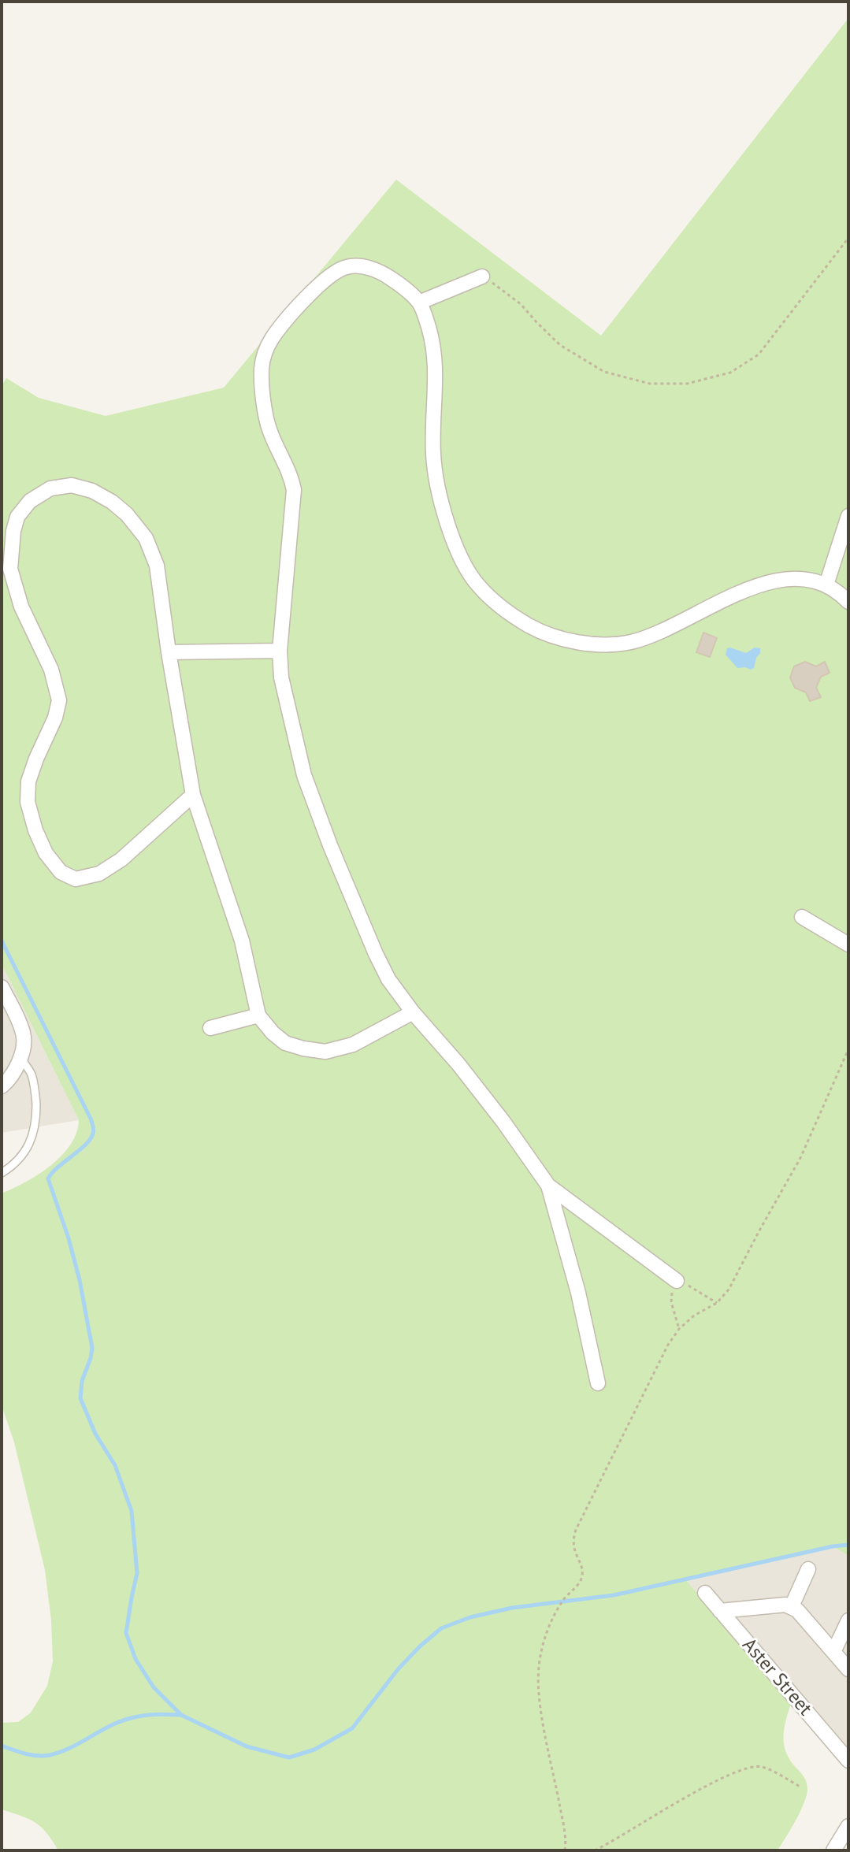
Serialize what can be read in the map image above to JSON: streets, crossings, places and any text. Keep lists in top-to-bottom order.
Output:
{
  "streets": {
    "street": ["Aster Street"]
  }
}
